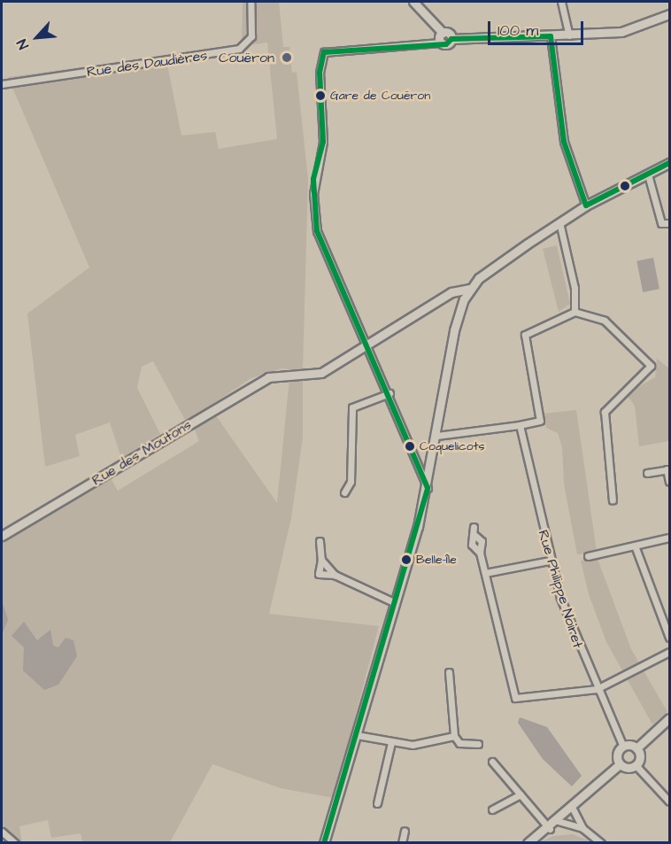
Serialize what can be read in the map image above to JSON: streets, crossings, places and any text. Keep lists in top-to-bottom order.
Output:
{
  "streets": {
    "main road": ["Rue des Moutons"],
    "street": ["Rue des Daudières", "Rue Philippe Noiret"]
  },
  "places": [
    "Couëron",
    "Gare de Couëron",
    "Coquelicots",
    "Belle-Île"
  ],
  "scale_bar": "100 m",
  "north": "bottom left"
}
